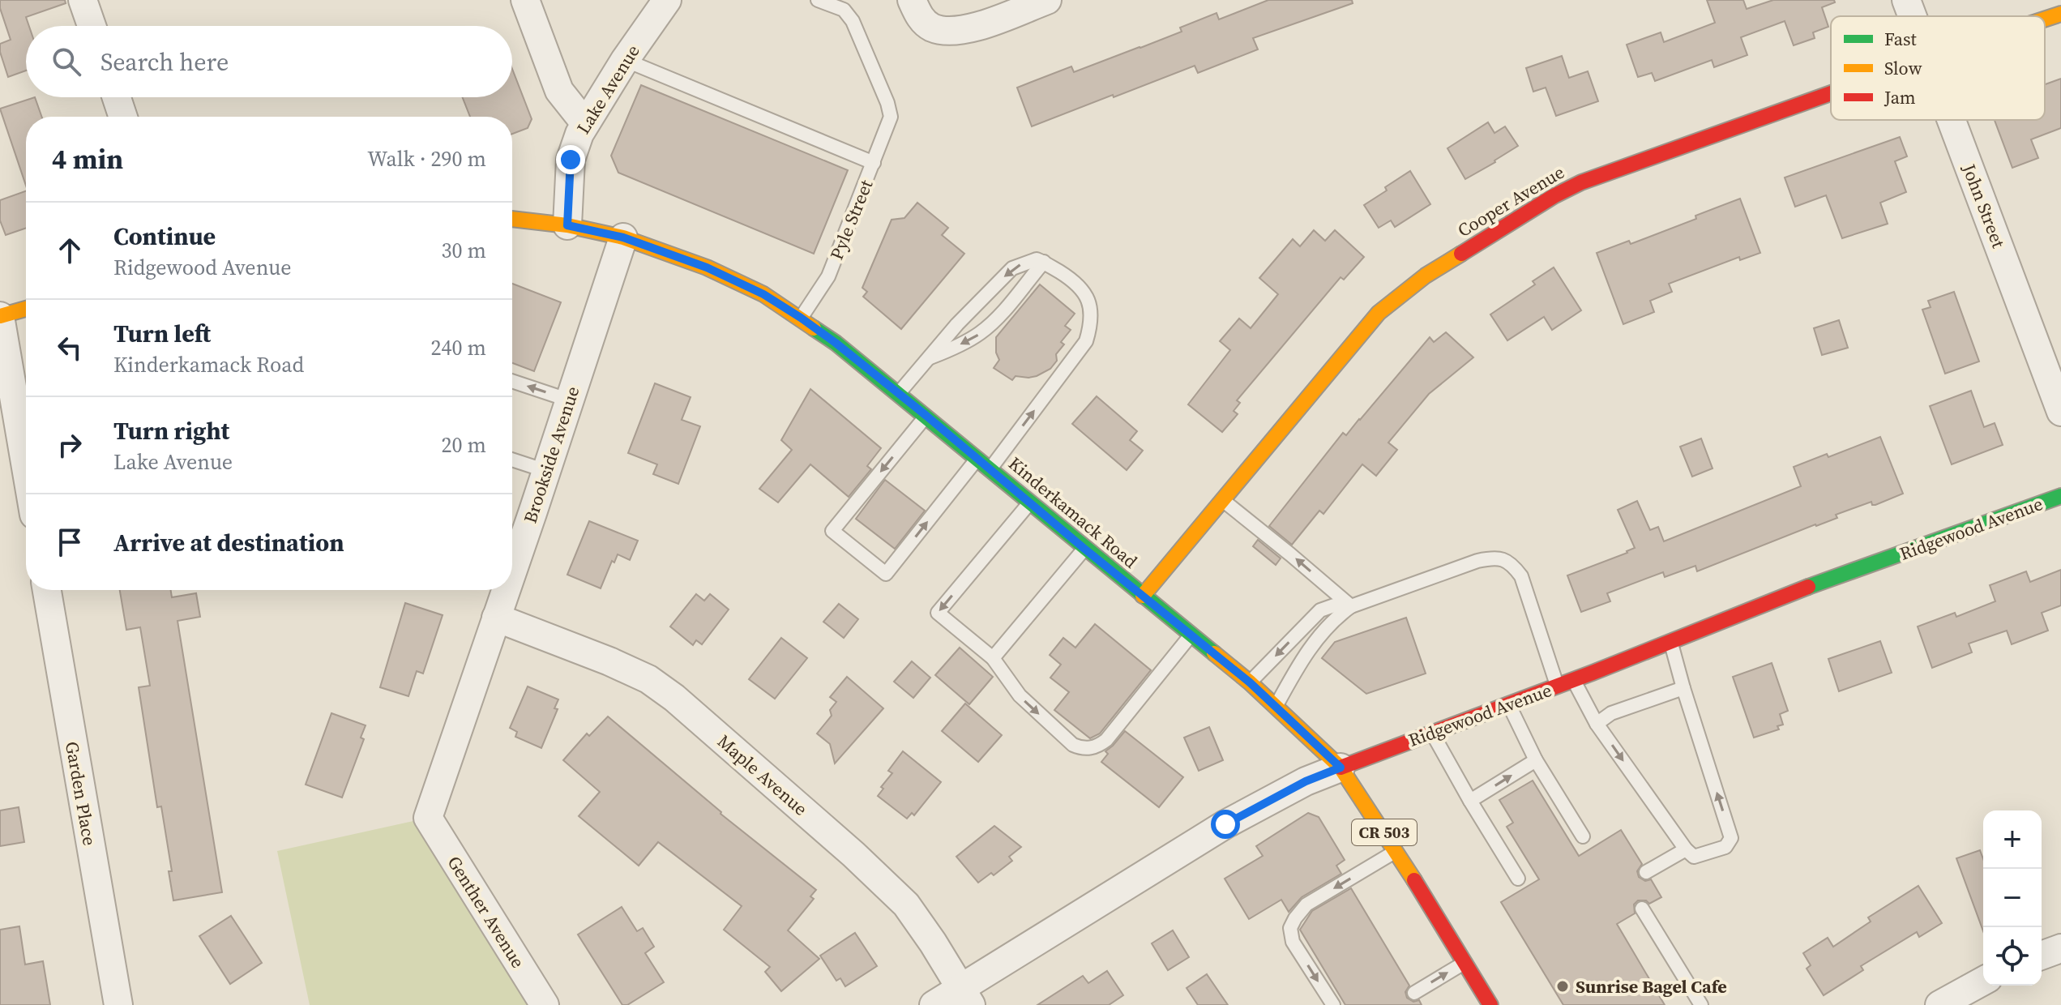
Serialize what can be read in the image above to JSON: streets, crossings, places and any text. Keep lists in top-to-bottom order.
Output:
{
  "streets": {
    "street": [
      "Lake Avenue",
      "Cooper Avenue",
      "John Street",
      "Brookside Avenue",
      "Kinderkamack Road",
      "Ridgewood Avenue",
      "Maple Avenue",
      "Garden Place",
      "CR 503",
      "Genther Avenue"
    ],
    "lane": ["Pyle Street"]
  },
  "crossings": [
    ["Lake Avenue", "Kinderkamack Road"],
    ["Cooper Avenue", "Kinderkamack Road"],
    ["Pyle Street", "Kinderkamack Road"],
    ["Brookside Avenue", "Kinderkamack Road"],
    ["Brookside Avenue", "Maple Avenue"],
    ["Brookside Avenue", "Genther Avenue"],
    ["Kinderkamack Road", "Ridgewood Avenue"],
    ["Ridgewood Avenue", "Maple Avenue"]
  ],
  "places": ["Sunrise Bagel Cafe"],
  "legend": ["Fast", "Slow", "Jam"],
  "page": {
    "search": "Search here",
    "heading": ["4 min", "Walk · 290 m"],
    "list": [
      ["Continue", "Ridgewood Avenue", "30 m"],
      ["Turn left", "Kinderkamack Road", "240 m"],
      ["Turn right", "Lake Avenue", "20 m"],
      "Arrive at destination"
    ],
    "map_buttons": ["+", "−"]
  }
}
